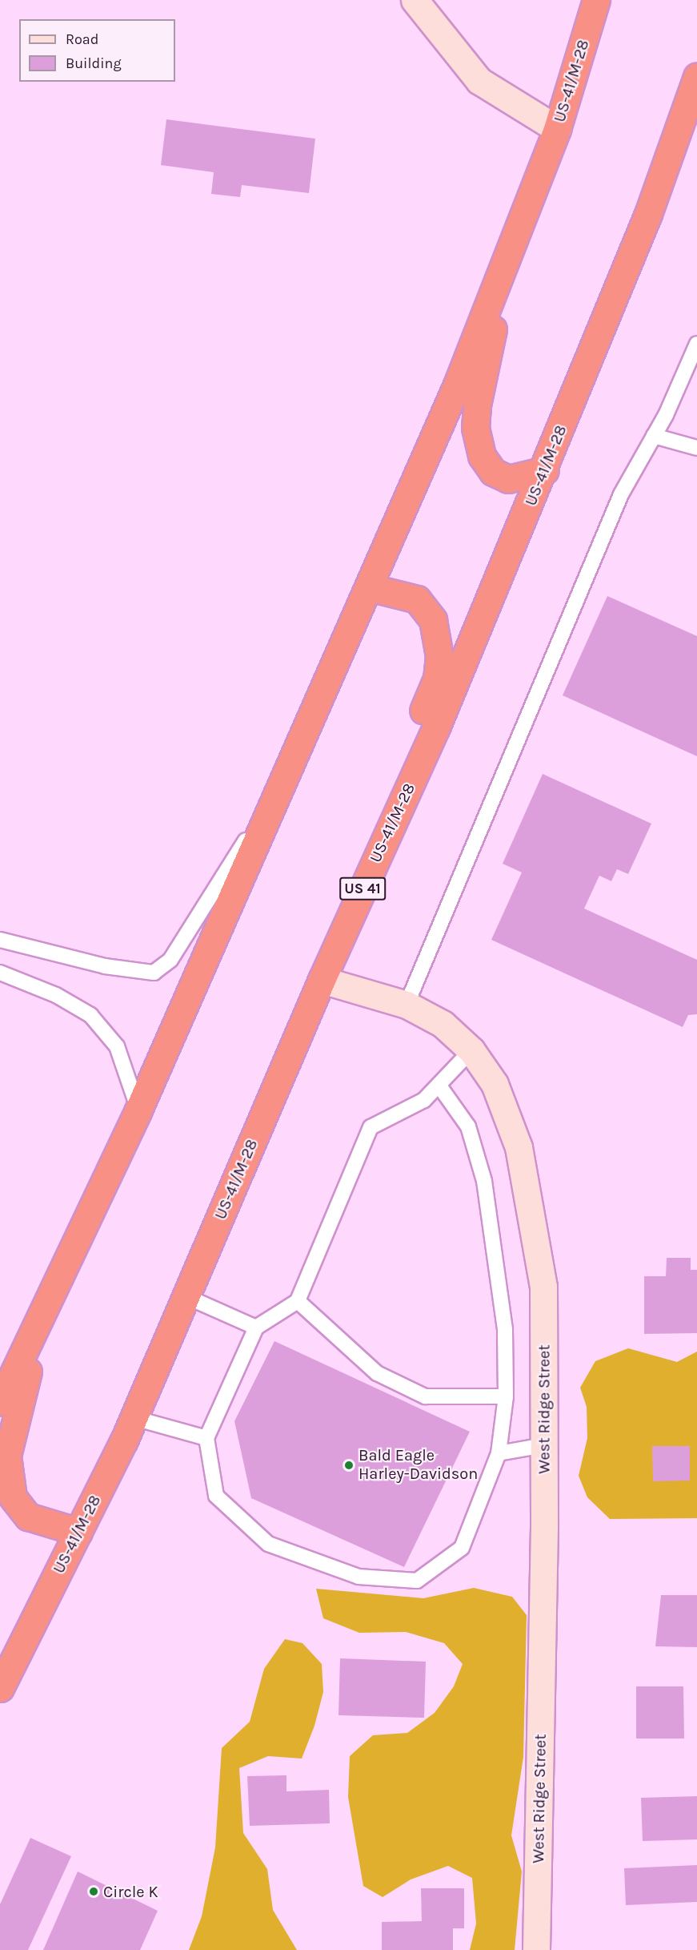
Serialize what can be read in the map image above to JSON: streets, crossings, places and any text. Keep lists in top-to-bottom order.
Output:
{
  "streets": {
    "highway": ["US-41/M-28", "US 41"],
    "street": ["West Ridge Street"]
  },
  "crossings": [
    ["US-41/M-28", "West Ridge Street"]
  ],
  "places": ["Bald Eagle Harley-Davidson", "Circle K"],
  "legend": ["Road", "Building"]
}
